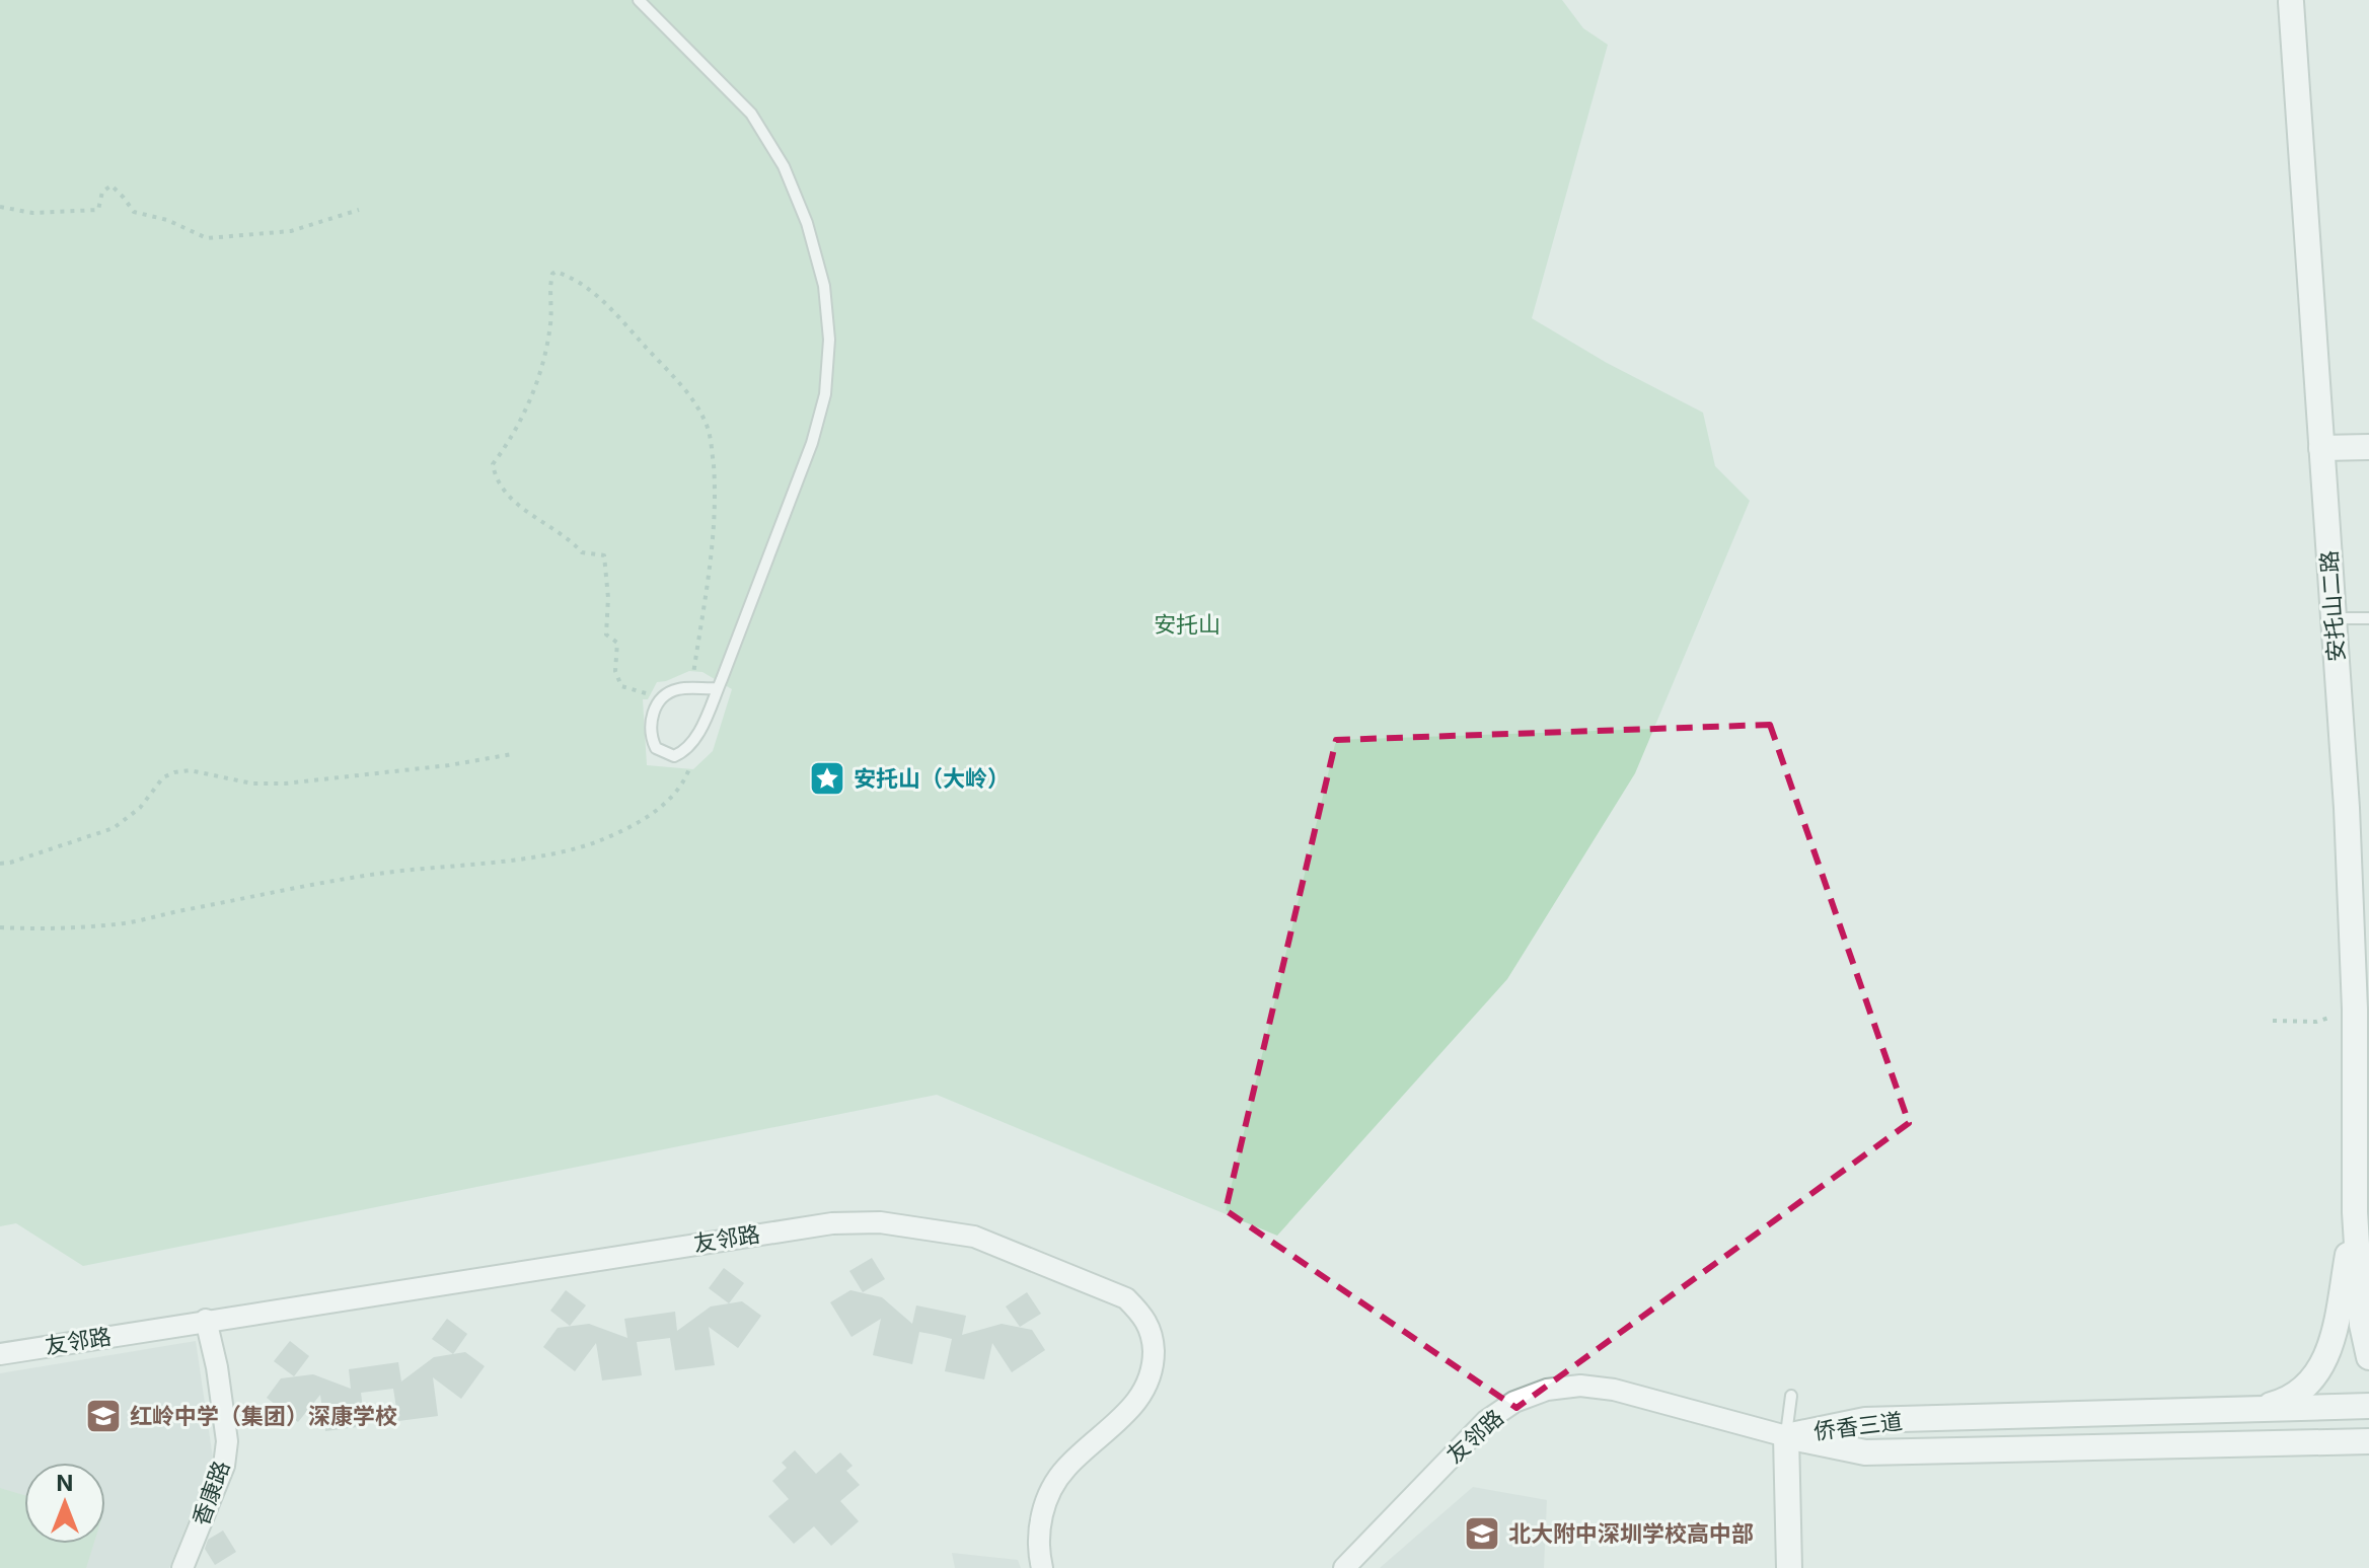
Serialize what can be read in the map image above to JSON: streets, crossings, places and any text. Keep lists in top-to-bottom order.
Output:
{
  "streets": {
    "street": [
      "安托山二路",
      "友邻路",
      "侨香三道",
      "香康路"
    ]
  },
  "crossings": [
    ["友邻路", "侨香三道"],
    ["友邻路", "香康路"]
  ],
  "parks": ["安托山"],
  "places": {
    "place": ["安托山（大岭）"],
    "school or university": ["红岭中学（集团）深康学校", "北大附中深圳学校高中部"]
  },
  "north": "top"
}
